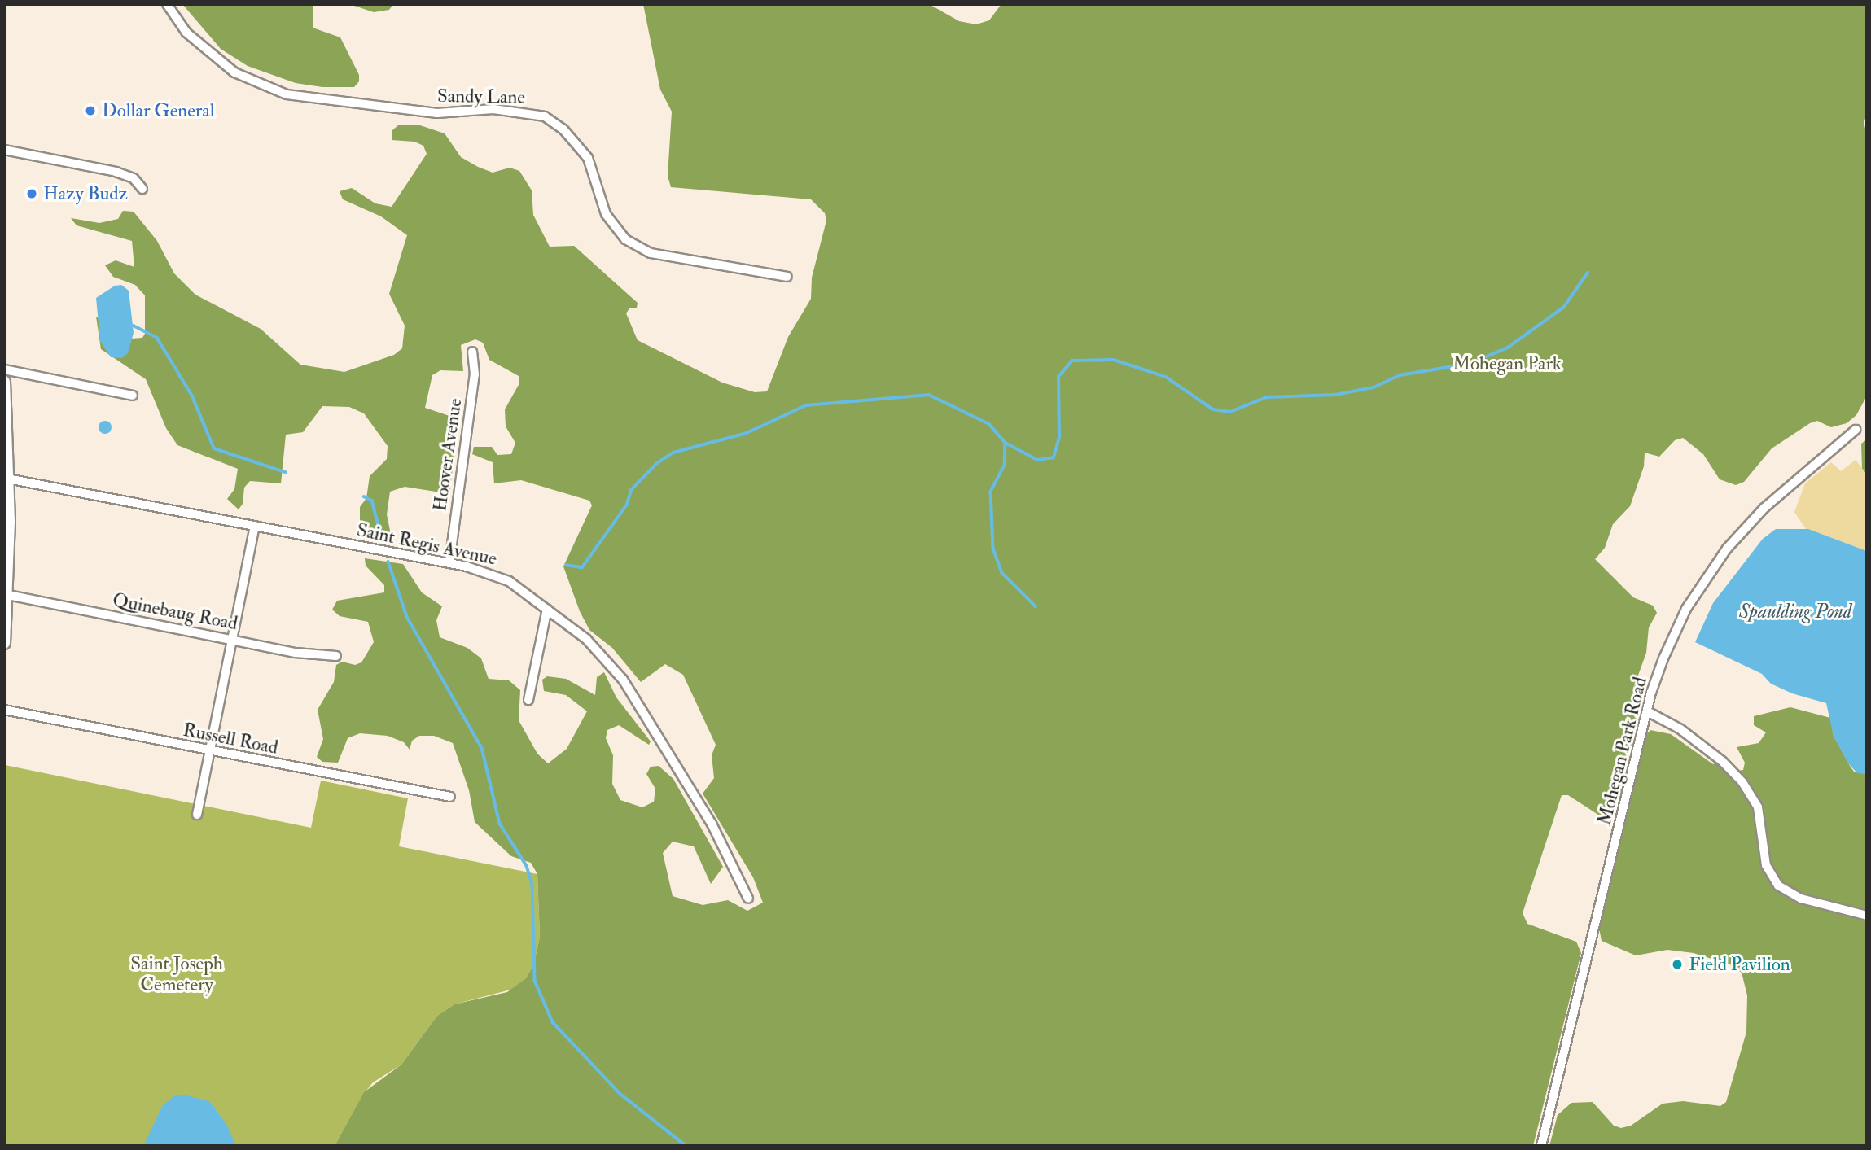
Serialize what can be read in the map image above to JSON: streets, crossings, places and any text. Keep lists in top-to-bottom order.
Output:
{
  "streets": {
    "street": [
      "Sandy Lane",
      "Hoover Avenue",
      "Saint Regis Avenue",
      "Quinebaug Road",
      "Russell Road",
      "Mohegan Park Road"
    ]
  },
  "crossings": [
    ["Hoover Avenue", "Saint Regis Avenue"]
  ],
  "water": ["Spaulding Pond"],
  "parks": ["Mohegan Park", "Saint Joseph Cemetery"],
  "places": ["Dollar General", "Hazy Budz", "Field Pavilion"]
}
